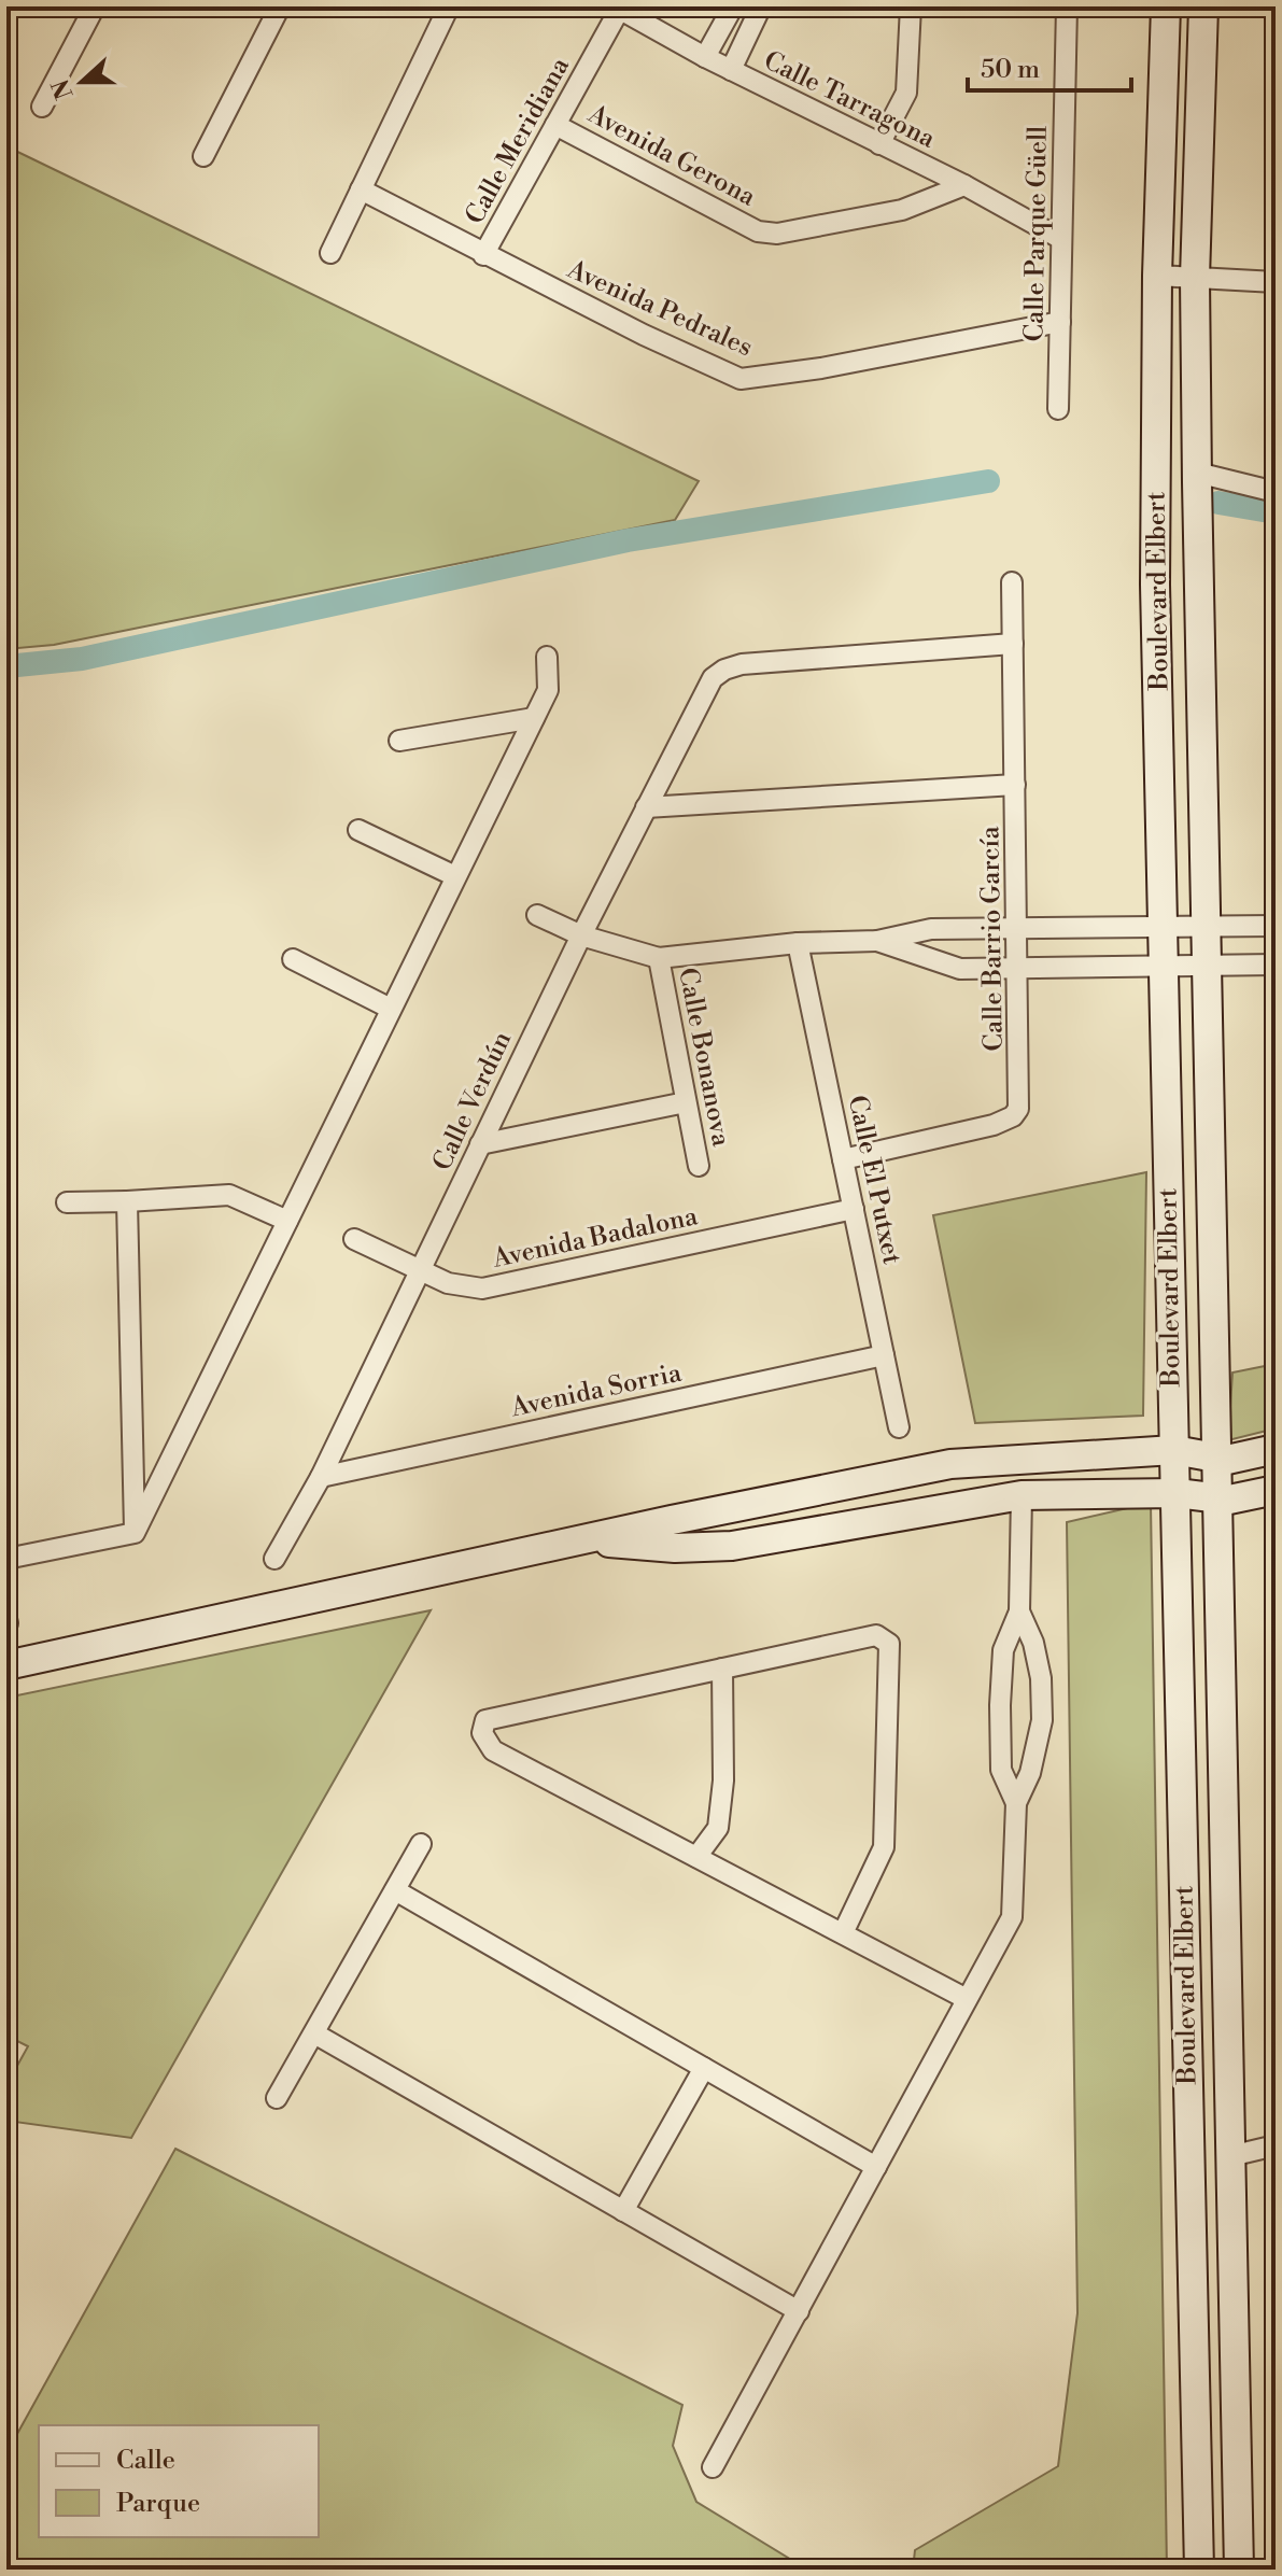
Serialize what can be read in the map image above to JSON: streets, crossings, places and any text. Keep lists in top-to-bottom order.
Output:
{
  "streets": {
    "street": [
      "Calle Tarragona",
      "Calle Meridiana",
      "Avenida Gerona",
      "Calle Parque Güell",
      "Avenida Pedrales",
      "Boulevard Elbert",
      "Calle Barrio García",
      "Calle Bonanova",
      "Calle Verdún",
      "Calle El Putxet",
      "Avenida Badalona",
      "Avenida Sorria"
    ]
  },
  "crossings": [
    ["Calle Tarragona", "Calle Meridiana"],
    ["Calle Tarragona", "Avenida Gerona"],
    ["Calle Tarragona", "Calle Parque Güell"],
    ["Calle Meridiana", "Avenida Gerona"],
    ["Calle Meridiana", "Avenida Pedrales"],
    ["Calle Parque Güell", "Avenida Pedrales"],
    ["Calle Barrio García", "Calle Verdún"],
    ["Calle Barrio García", "Calle El Putxet"],
    ["Calle Verdún", "Avenida Badalona"],
    ["Calle Verdún", "Avenida Sorria"],
    ["Calle El Putxet", "Avenida Badalona"],
    ["Calle El Putxet", "Avenida Sorria"]
  ],
  "legend": ["Calle", "Parque"],
  "scale_bar": "50 m",
  "north": "left"
}
